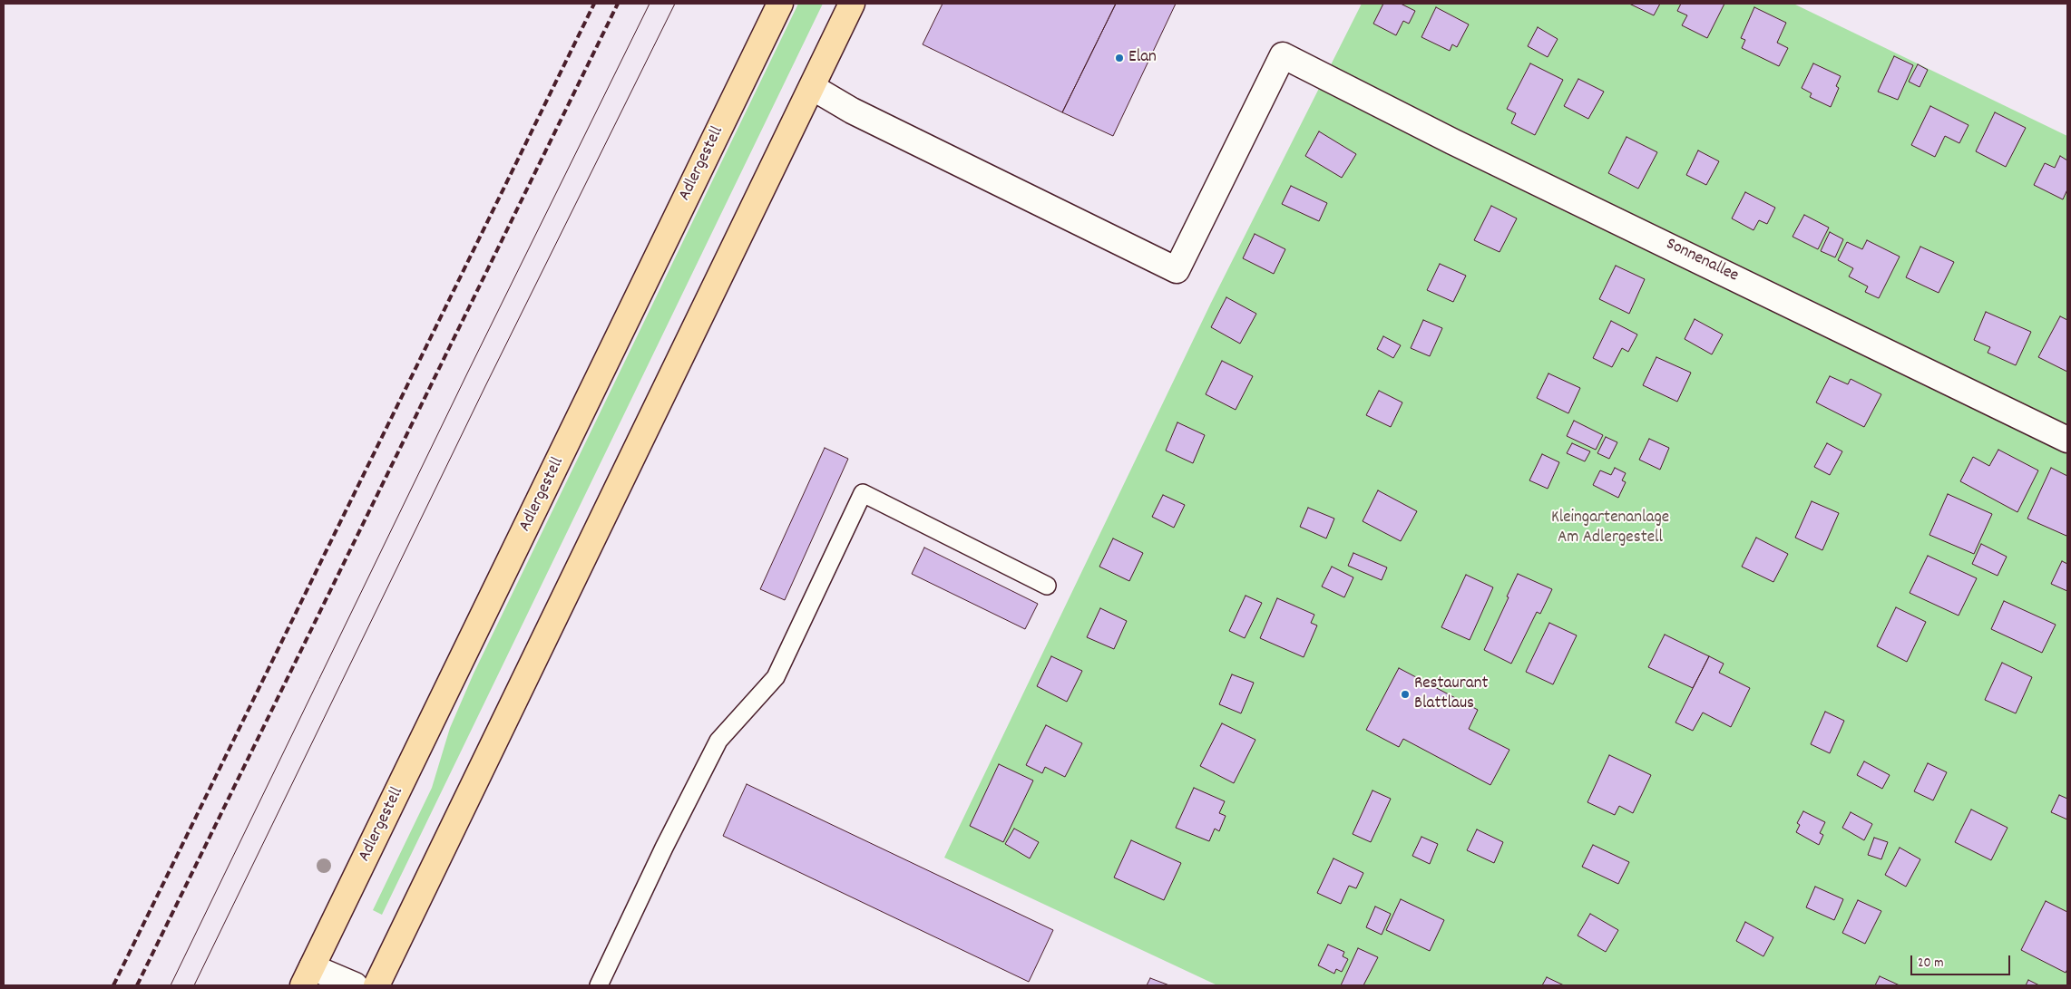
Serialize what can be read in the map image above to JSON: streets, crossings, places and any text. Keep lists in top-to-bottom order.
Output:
{
  "streets": {
    "main road": ["Adlergestell"],
    "street": ["Sonnenallee"]
  },
  "parks": ["Kleingartenanlage Am Adlergestell"],
  "places": ["Elan", "Restaurant Blattlaus"],
  "scale_bar": "20 m"
}
